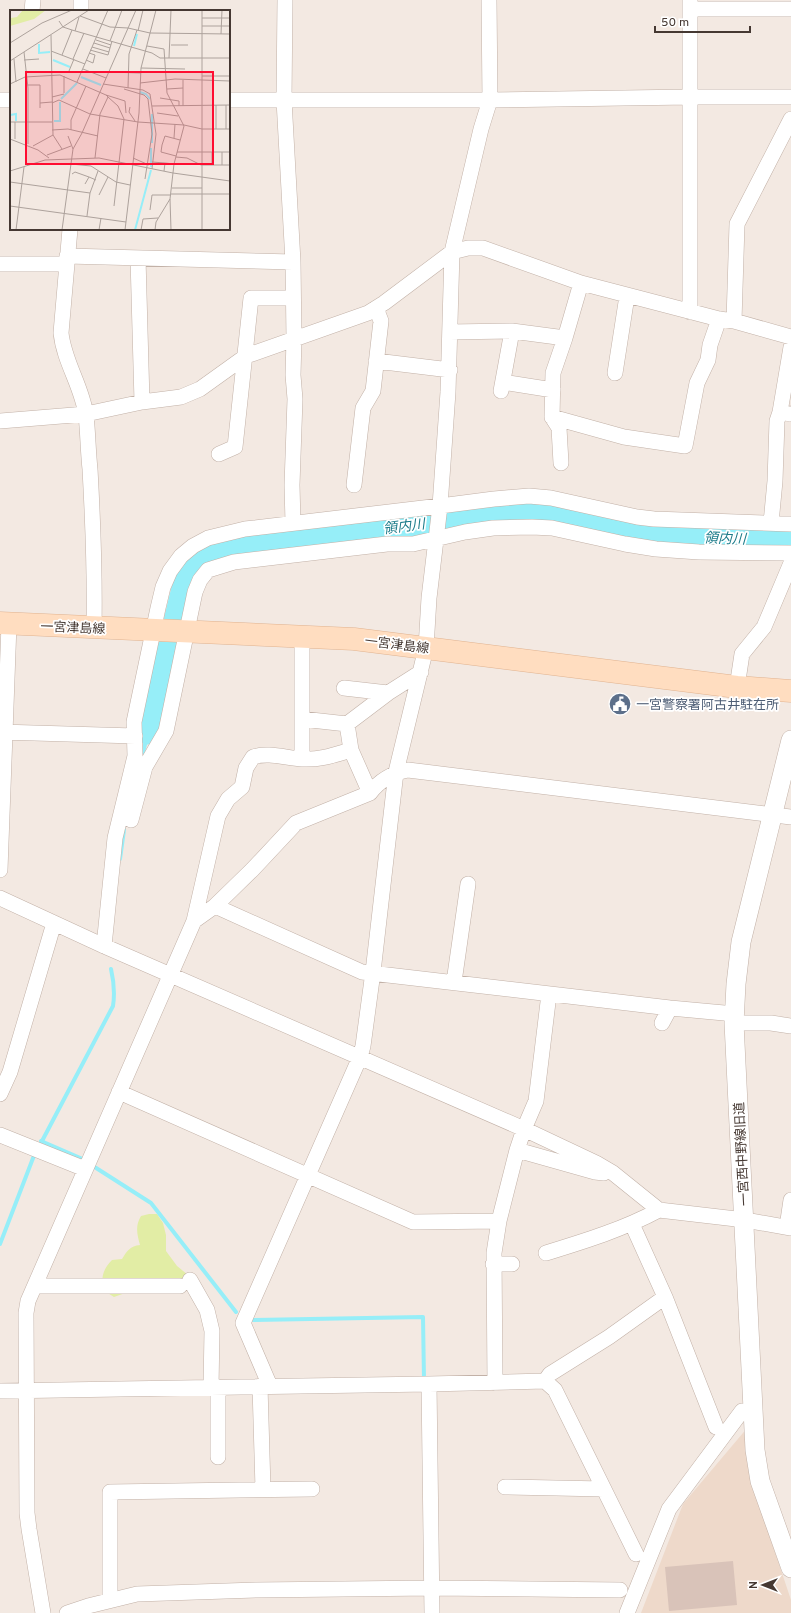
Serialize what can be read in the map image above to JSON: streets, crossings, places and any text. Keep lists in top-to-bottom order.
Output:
{
  "streets": {
    "main road": ["一宮津島線"],
    "street": ["一宮西中野線旧道"]
  },
  "water": ["領内川"],
  "places": {
    "public building": ["一宮警察署阿古井駐在所"]
  },
  "scale_bar": "50 m",
  "north": "left"
}
